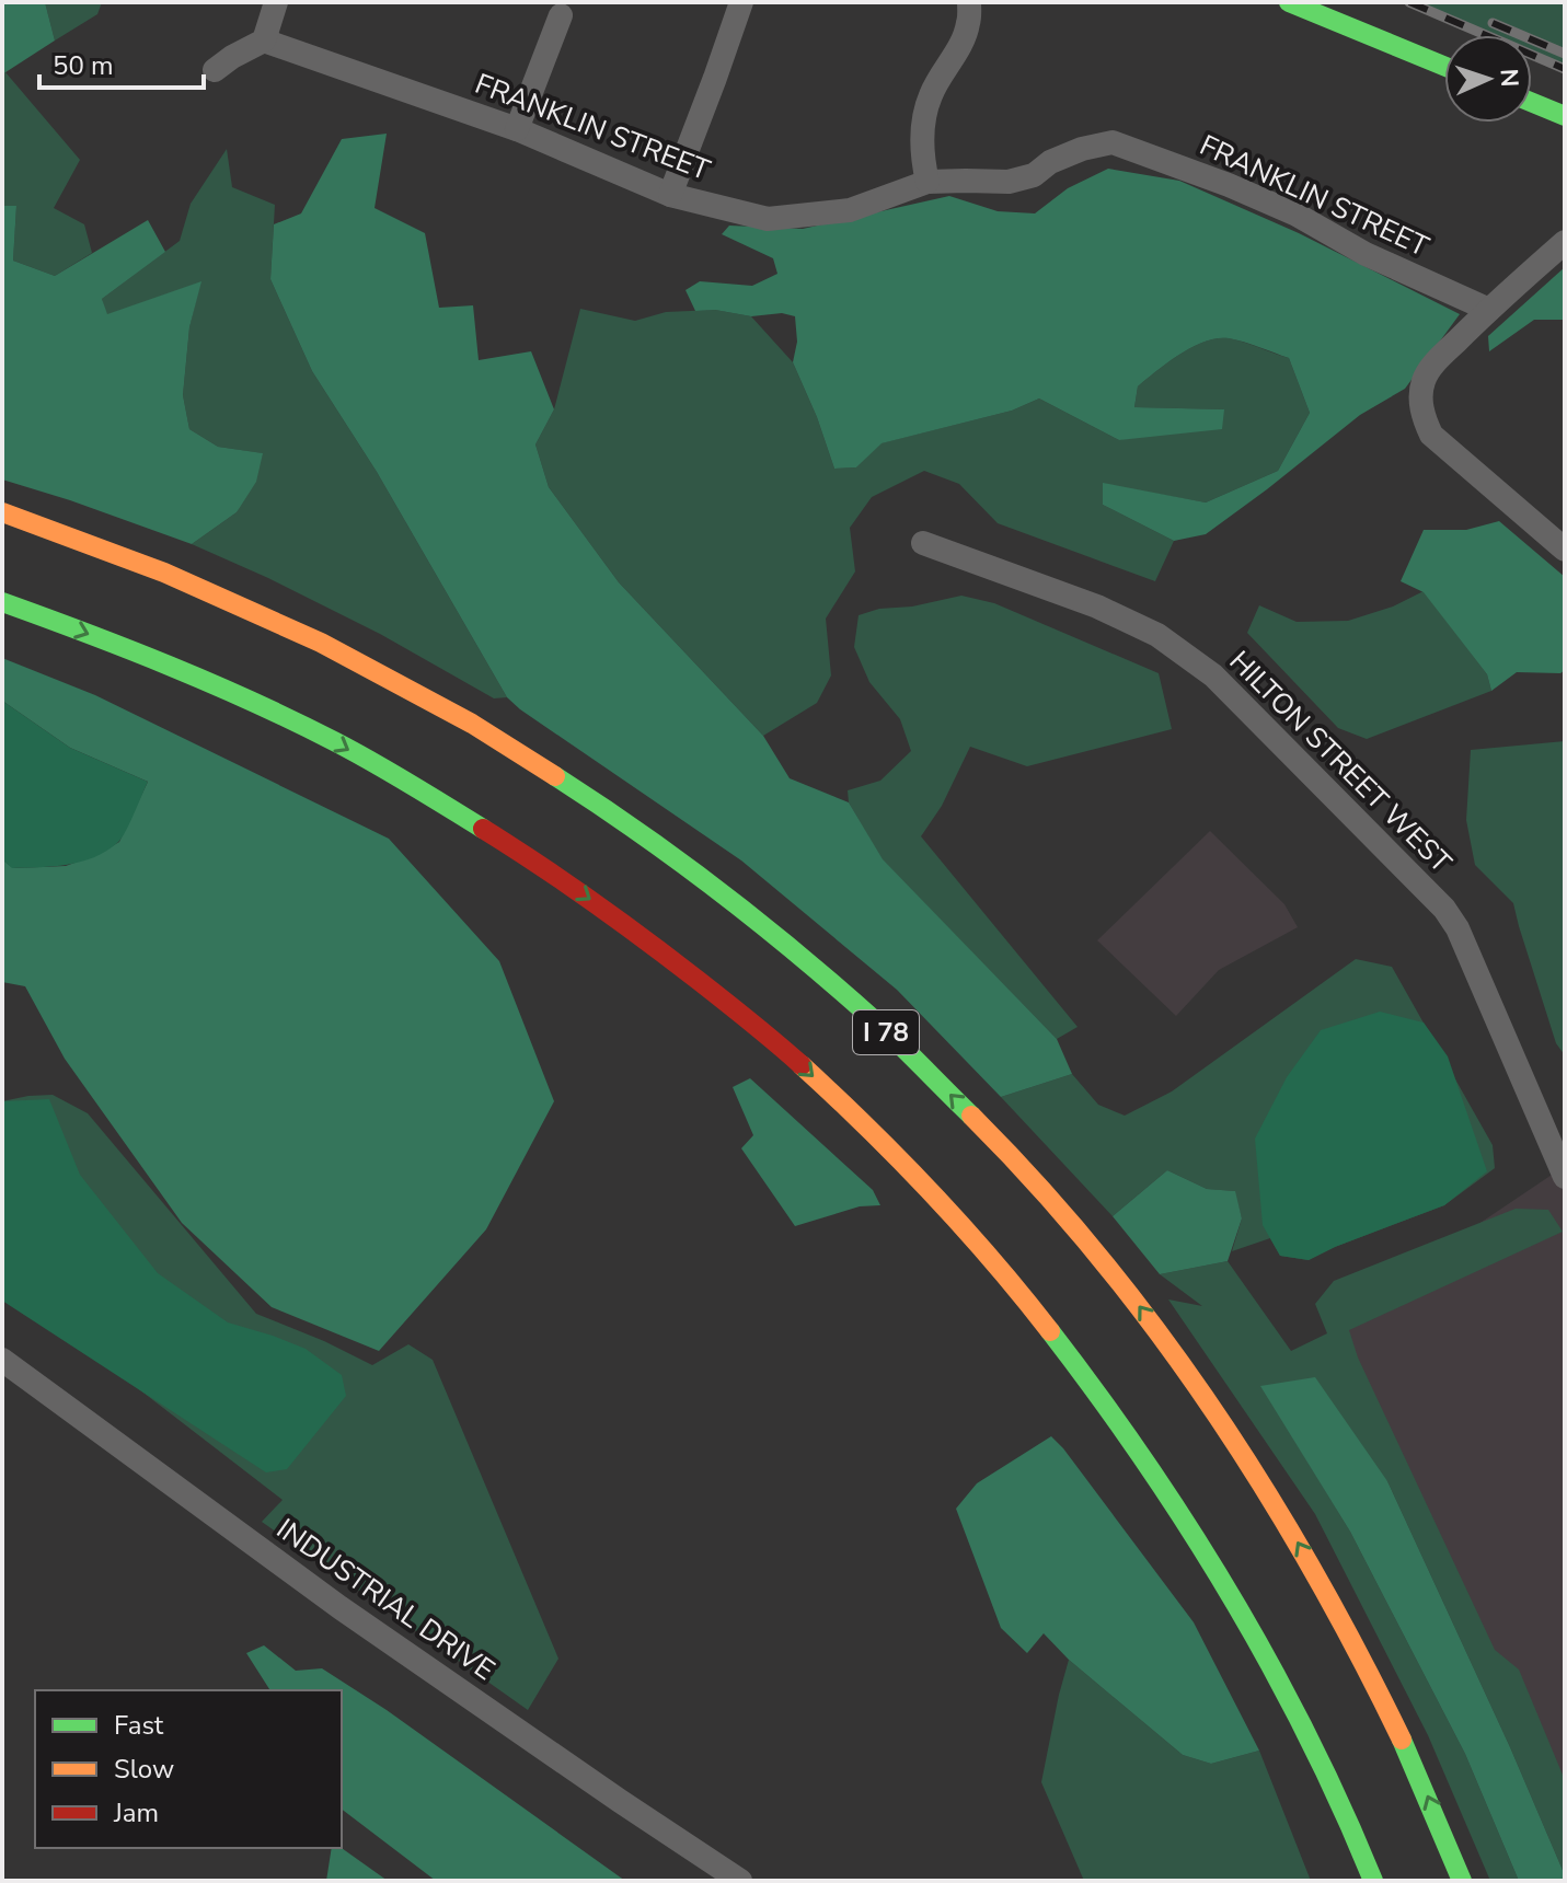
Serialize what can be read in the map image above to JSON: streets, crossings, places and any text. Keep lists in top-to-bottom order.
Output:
{
  "streets": {
    "main road": ["I 78"],
    "street": ["FRANKLIN STREET", "HILTON STREET WEST", "INDUSTRIAL DRIVE"]
  },
  "legend": ["Fast", "Slow", "Jam"],
  "scale_bar": "50 m",
  "north": "right"
}
